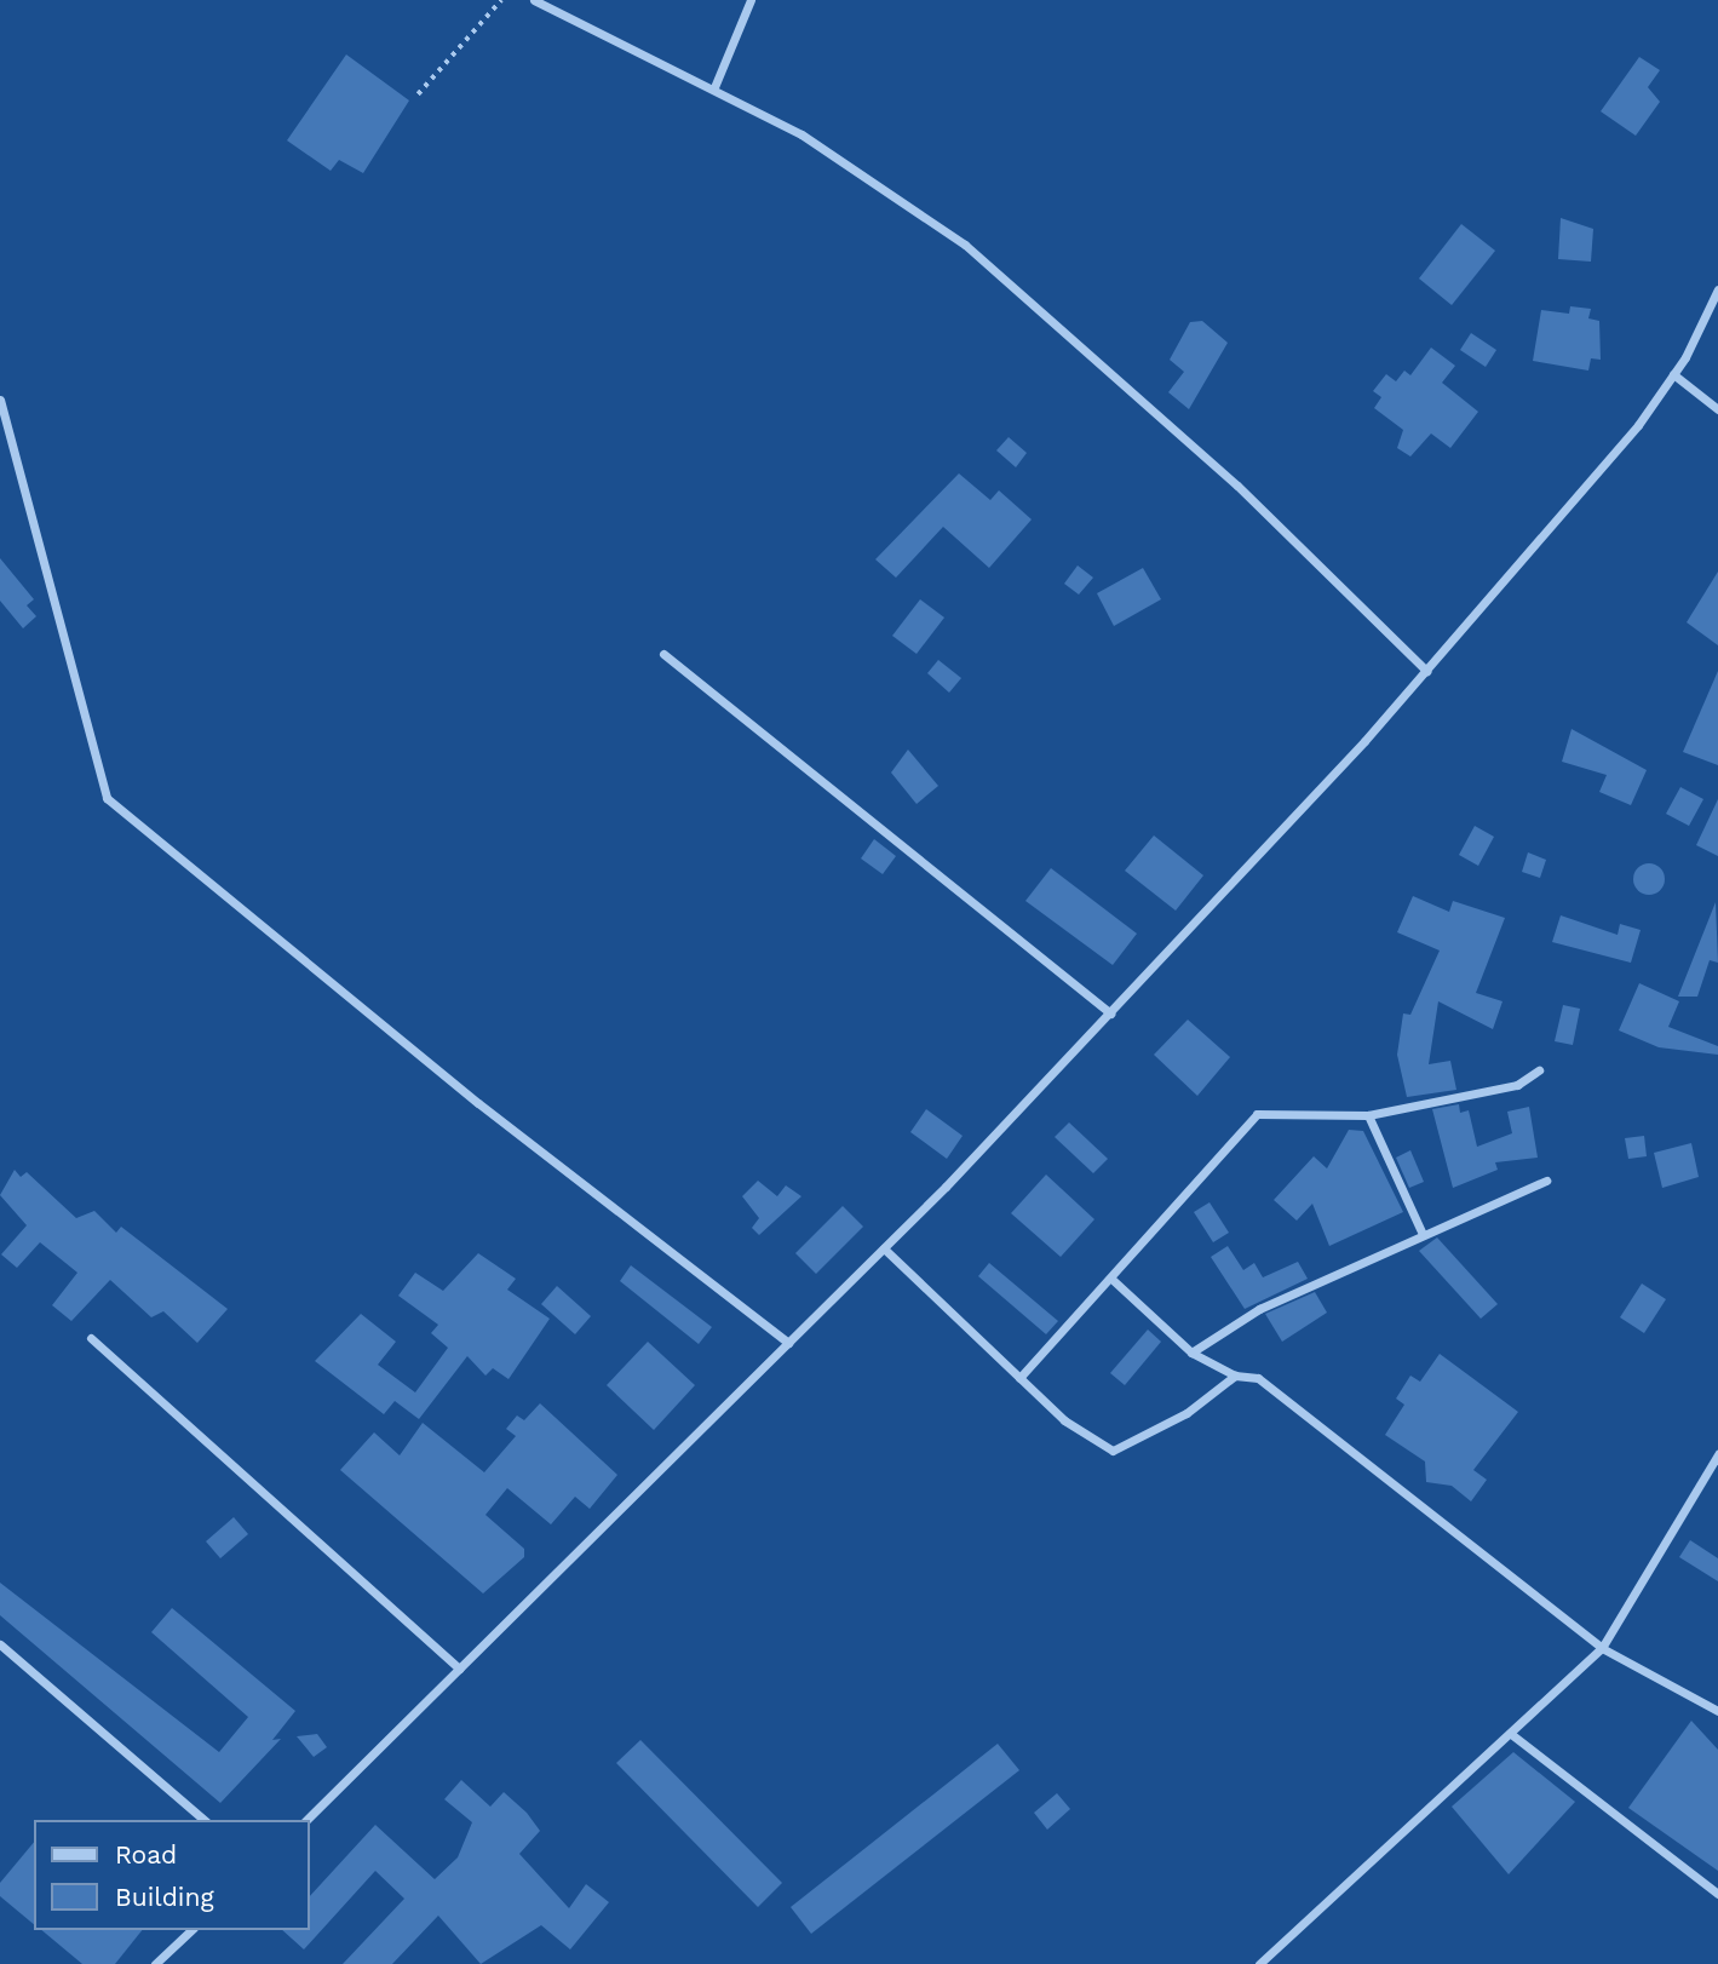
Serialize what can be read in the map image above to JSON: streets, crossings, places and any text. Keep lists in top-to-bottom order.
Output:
{
  "legend": ["Road", "Building"]
}
